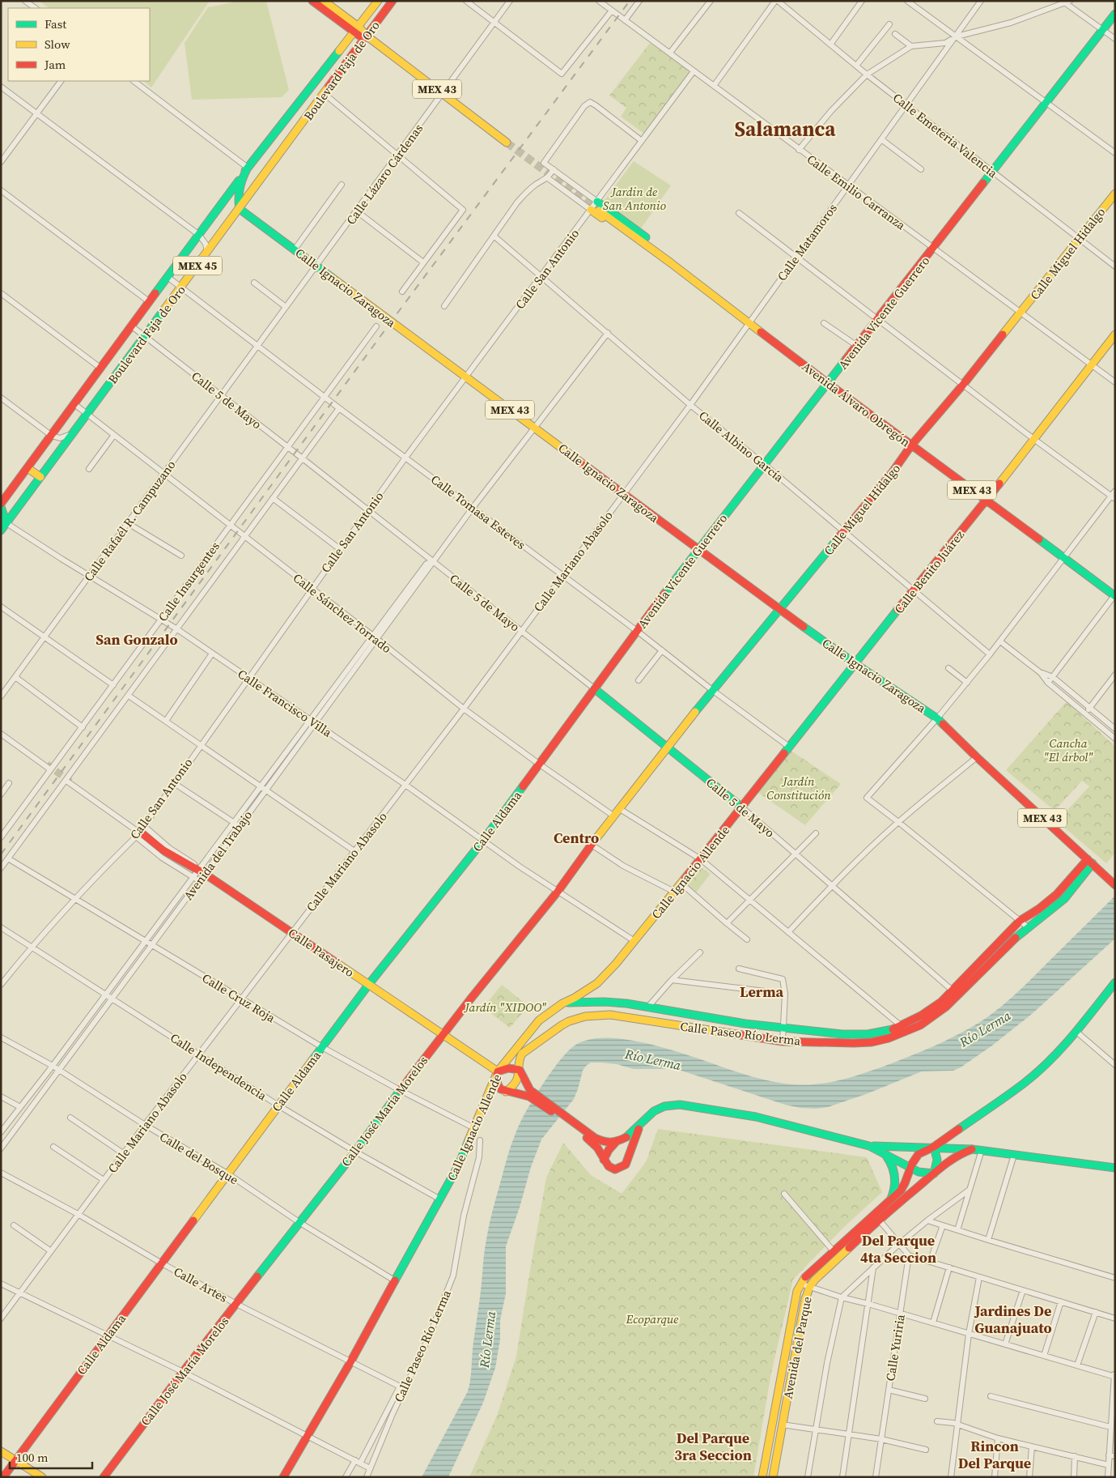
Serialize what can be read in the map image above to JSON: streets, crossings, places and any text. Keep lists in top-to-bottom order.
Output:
{
  "streets": {
    "street": [
      "Boulevard Faja de Oro",
      "MEX 43",
      "Calle Emeteria Valencia",
      "Calle Lázaro Cárdenas",
      "Calle Emilio Carranza",
      "Calle Matamoros",
      "Calle Miguel Hidalgo",
      "MEX 45",
      "Calle San Antonio",
      "Calle Ignacio Zaragoza",
      "Avenida Vicente Guerrero",
      "Calle 5 de Mayo",
      "Avenida Álvaro Obregón",
      "Calle Albino García",
      "Calle Tomasa Esteves",
      "Calle Rafaél R. Campuzano",
      "Calle Mariano Abasolo",
      "Calle Benito Juárez",
      "Calle Insurgentes",
      "Calle Sánchez Torrado",
      "Calle Francisco Villa",
      "Calle Aldama",
      "Avenida del Trabajo",
      "Calle Ignacio Allende",
      "Calle Pasajero",
      "Calle Cruz Roja",
      "Calle Paseo Río Lerma",
      "Calle Independencia",
      "Calle José María Morelos",
      "Calle del Bosque",
      "Calle Artes",
      "Avenida del Parque",
      "Calle Yuriria"
    ]
  },
  "crossings": [
    ["Boulevard Faja de Oro", "MEX 43"],
    ["Boulevard Faja de Oro", "Calle Ignacio Zaragoza"],
    ["Boulevard Faja de Oro", "Calle 5 de Mayo"],
    ["Boulevard Faja de Oro", "Calle Tomasa Esteves"],
    ["Boulevard Faja de Oro", "Calle Sánchez Torrado"],
    ["Boulevard Faja de Oro", "Calle Francisco Villa"],
    ["MEX 43", "Calle Lázaro Cárdenas"],
    ["MEX 43", "Calle Ignacio Zaragoza"],
    ["MEX 43", "Calle Paseo Río Lerma"],
    ["Calle Emeteria Valencia", "Calle Matamoros"],
    ["Calle Emeteria Valencia", "Calle Miguel Hidalgo"],
    ["Calle Emeteria Valencia", "Avenida Vicente Guerrero"],
    ["Calle Lázaro Cárdenas", "Calle Ignacio Zaragoza"],
    ["Calle Lázaro Cárdenas", "Calle Tomasa Esteves"],
    ["Calle Lázaro Cárdenas", "Calle Rafaél R. Campuzano"],
    ["Calle Emilio Carranza", "Calle Matamoros"],
    ["Calle Emilio Carranza", "Calle Miguel Hidalgo"],
    ["Calle Emilio Carranza", "Calle San Antonio"],
    ["Calle Emilio Carranza", "Avenida Vicente Guerrero"],
    ["Calle Emilio Carranza", "Calle Benito Juárez"],
    ["Calle Matamoros", "Avenida Álvaro Obregón"],
    ["Calle Matamoros", "Calle Albino García"],
    ["Calle Matamoros", "Calle Mariano Abasolo"],
    ["Calle Miguel Hidalgo", "Calle Ignacio Zaragoza"],
    ["Calle Miguel Hidalgo", "Calle 5 de Mayo"],
    ["Calle Miguel Hidalgo", "Avenida Álvaro Obregón"],
    ["Calle Miguel Hidalgo", "Calle Albino García"],
    ["Calle Miguel Hidalgo", "Calle Tomasa Esteves"],
    ["Calle Miguel Hidalgo", "Calle José María Morelos"],
    ["Calle San Antonio", "Calle Ignacio Zaragoza"],
    ["Calle San Antonio", "Calle 5 de Mayo"],
    ["Calle San Antonio", "Calle Albino García"],
    ["Calle San Antonio", "Calle Tomasa Esteves"],
    ["Calle San Antonio", "Calle Sánchez Torrado"],
    ["Calle San Antonio", "Calle Francisco Villa"],
    ["Calle San Antonio", "Calle Pasajero"],
    ["Calle San Antonio", "Calle Cruz Roja"],
    ["Calle San Antonio", "Calle Independencia"],
    ["Calle Ignacio Zaragoza", "Avenida Vicente Guerrero"],
    ["Calle Ignacio Zaragoza", "Calle Mariano Abasolo"],
    ["Calle Ignacio Zaragoza", "Calle Benito Juárez"],
    ["Calle Ignacio Zaragoza", "Avenida del Trabajo"],
    ["Avenida Vicente Guerrero", "Calle 5 de Mayo"],
    ["Avenida Vicente Guerrero", "Avenida Álvaro Obregón"],
    ["Avenida Vicente Guerrero", "Calle Albino García"],
    ["Avenida Vicente Guerrero", "Calle Tomasa Esteves"],
    ["Avenida Vicente Guerrero", "Calle Aldama"],
    ["Calle 5 de Mayo", "Calle Rafaél R. Campuzano"],
    ["Calle 5 de Mayo", "Calle Mariano Abasolo"],
    ["Calle 5 de Mayo", "Calle Benito Juárez"],
    ["Calle 5 de Mayo", "Calle Insurgentes"],
    ["Calle 5 de Mayo", "Calle Aldama"],
    ["Calle 5 de Mayo", "Avenida del Trabajo"],
    ["Calle 5 de Mayo", "Calle Ignacio Allende"],
    ["Calle 5 de Mayo", "Calle Paseo Río Lerma"],
    ["Calle 5 de Mayo", "Calle José María Morelos"],
    ["Avenida Álvaro Obregón", "Calle Benito Juárez"],
    ["Calle Albino García", "Calle Mariano Abasolo"],
    ["Calle Albino García", "Calle Benito Juárez"],
    ["Calle Albino García", "Avenida del Trabajo"],
    ["Calle Tomasa Esteves", "Calle Rafaél R. Campuzano"],
    ["Calle Tomasa Esteves", "Calle Mariano Abasolo"],
    ["Calle Tomasa Esteves", "Calle Benito Juárez"],
    ["Calle Tomasa Esteves", "Calle Insurgentes"],
    ["Calle Tomasa Esteves", "Avenida del Trabajo"],
    ["Calle Rafaél R. Campuzano", "Calle Sánchez Torrado"],
    ["Calle Rafaél R. Campuzano", "Calle Francisco Villa"],
    ["Calle Mariano Abasolo", "Calle Sánchez Torrado"],
    ["Calle Mariano Abasolo", "Calle Francisco Villa"],
    ["Calle Mariano Abasolo", "Calle Pasajero"],
    ["Calle Mariano Abasolo", "Calle Cruz Roja"],
    ["Calle Mariano Abasolo", "Calle Independencia"],
    ["Calle Mariano Abasolo", "Calle del Bosque"],
    ["Calle Mariano Abasolo", "Calle Artes"],
    ["Calle Benito Juárez", "Calle Ignacio Allende"],
    ["Calle Insurgentes", "Calle Sánchez Torrado"],
    ["Calle Insurgentes", "Calle Francisco Villa"],
    ["Calle Insurgentes", "Calle Pasajero"],
    ["Calle Insurgentes", "Calle Cruz Roja"],
    ["Calle Sánchez Torrado", "Calle Aldama"],
    ["Calle Sánchez Torrado", "Avenida del Trabajo"],
    ["Calle Sánchez Torrado", "Calle José María Morelos"],
    ["Calle Francisco Villa", "Calle Aldama"],
    ["Calle Francisco Villa", "Avenida del Trabajo"],
    ["Calle Francisco Villa", "Calle Ignacio Allende"],
    ["Calle Francisco Villa", "Calle José María Morelos"],
    ["Calle Aldama", "Calle Pasajero"],
    ["Calle Aldama", "Calle Cruz Roja"],
    ["Calle Aldama", "Calle Independencia"],
    ["Calle Aldama", "Calle del Bosque"],
    ["Calle Aldama", "Calle Artes"],
    ["Avenida del Trabajo", "Calle Pasajero"],
    ["Avenida del Trabajo", "Calle Cruz Roja"],
    ["Avenida del Trabajo", "Calle Independencia"],
    ["Avenida del Trabajo", "Calle del Bosque"],
    ["Calle Ignacio Allende", "Calle Pasajero"],
    ["Calle Ignacio Allende", "Calle Cruz Roja"],
    ["Calle Ignacio Allende", "Calle Paseo Río Lerma"],
    ["Calle Ignacio Allende", "Calle Independencia"],
    ["Calle Ignacio Allende", "Calle del Bosque"],
    ["Calle Ignacio Allende", "Calle Artes"],
    ["Calle Pasajero", "Calle José María Morelos"],
    ["Calle Cruz Roja", "Calle José María Morelos"],
    ["Calle Paseo Río Lerma", "Calle Artes"],
    ["Calle Independencia", "Calle José María Morelos"],
    ["Calle José María Morelos", "Calle del Bosque"],
    ["Calle José María Morelos", "Calle Artes"]
  ],
  "districts": [
    "Salamanca",
    "San Gonzalo",
    "Centro",
    "Lerma",
    "Del Parque 4ta Seccion",
    "Jardines De Guanajuato",
    "Del Parque 3ra Seccion",
    "Rincon Del Parque"
  ],
  "water": ["Río Lerma"],
  "parks": [
    "Jardin de San Antonio",
    "Cancha \"El árbol\"",
    "Jardín Constitución",
    "Jardín \"XIDOO\"",
    "Ecoparque"
  ],
  "legend": ["Fast", "Slow", "Jam"],
  "scale_bar": "100 m"
}
